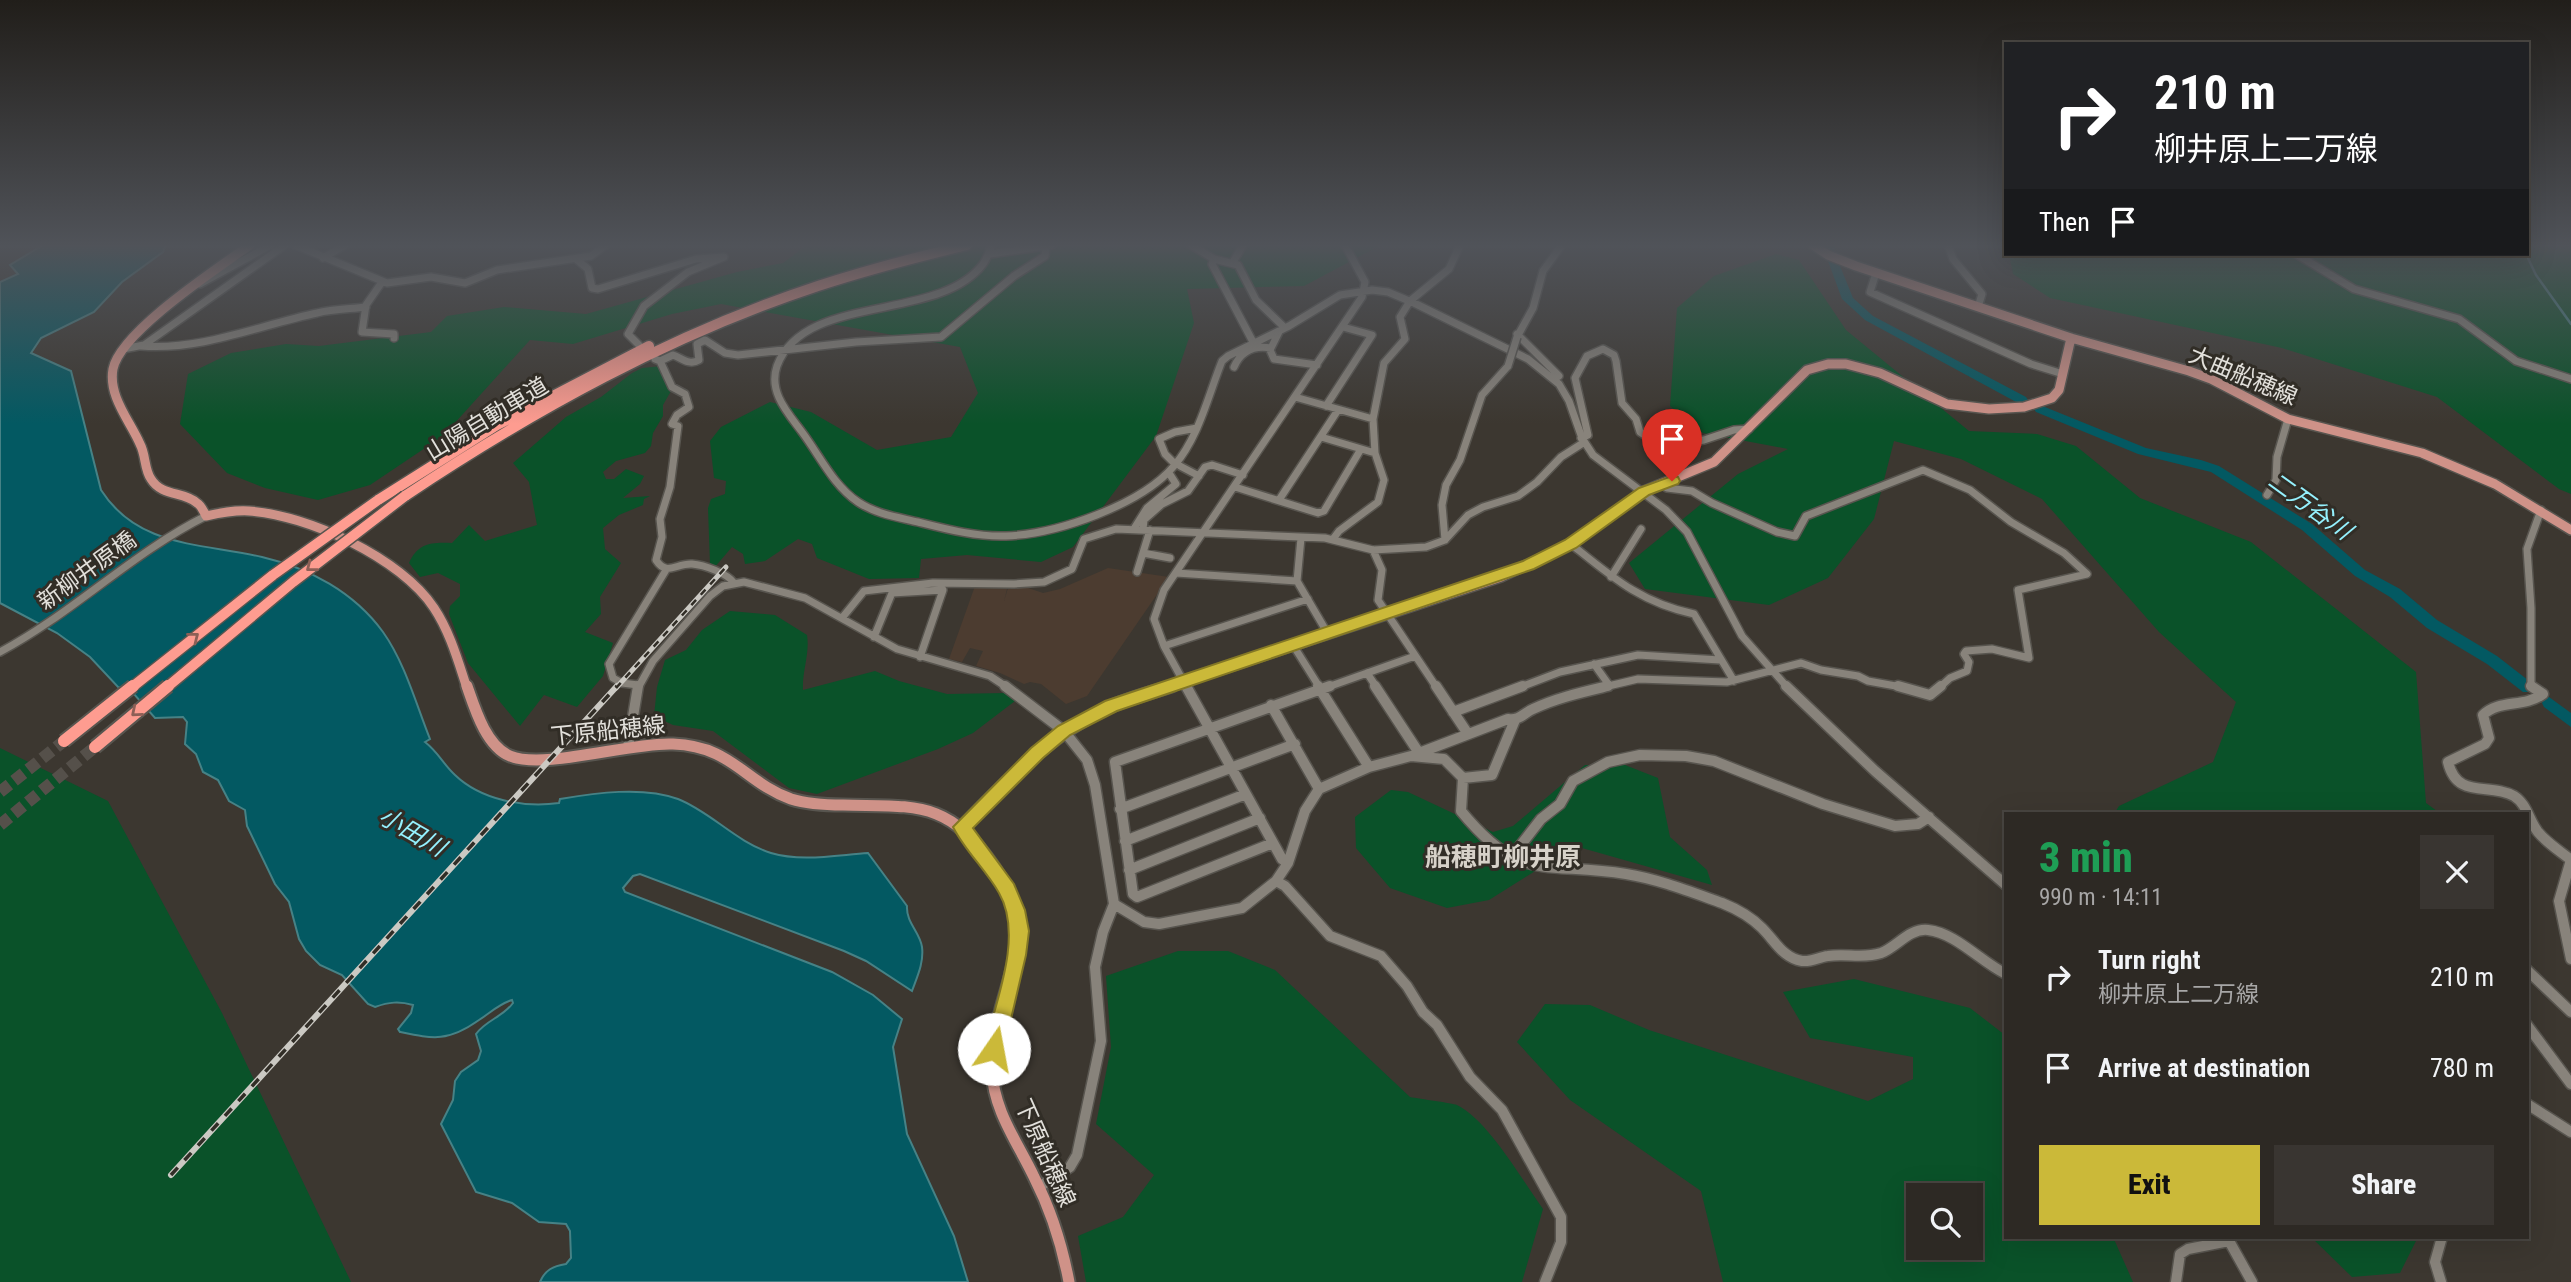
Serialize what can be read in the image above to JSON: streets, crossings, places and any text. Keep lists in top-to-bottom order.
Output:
{
  "streets": {
    "highway": ["山陽自動車道"],
    "main road": ["大曲船穂線", "下原船穂線"],
    "street": ["新柳井原橋"]
  },
  "crossings": [
    ["新柳井原橋", "下原船穂線"]
  ],
  "districts": ["船穂町柳井原"],
  "water": ["二万谷川", "小田川"],
  "page": {
    "turn": ["210 m", "柳井原上二万線"],
    "then": "Then",
    "heading": ["3 min", "990 m · 14:11"],
    "list": [
      {
        "name": "Turn right",
        "note": "柳井原上二万線",
        "value": "210 m"
      },
      {
        "name": "Arrive at destination",
        "value": "780 m"
      }
    ],
    "buttons": ["Exit", "Share"]
  }
}
